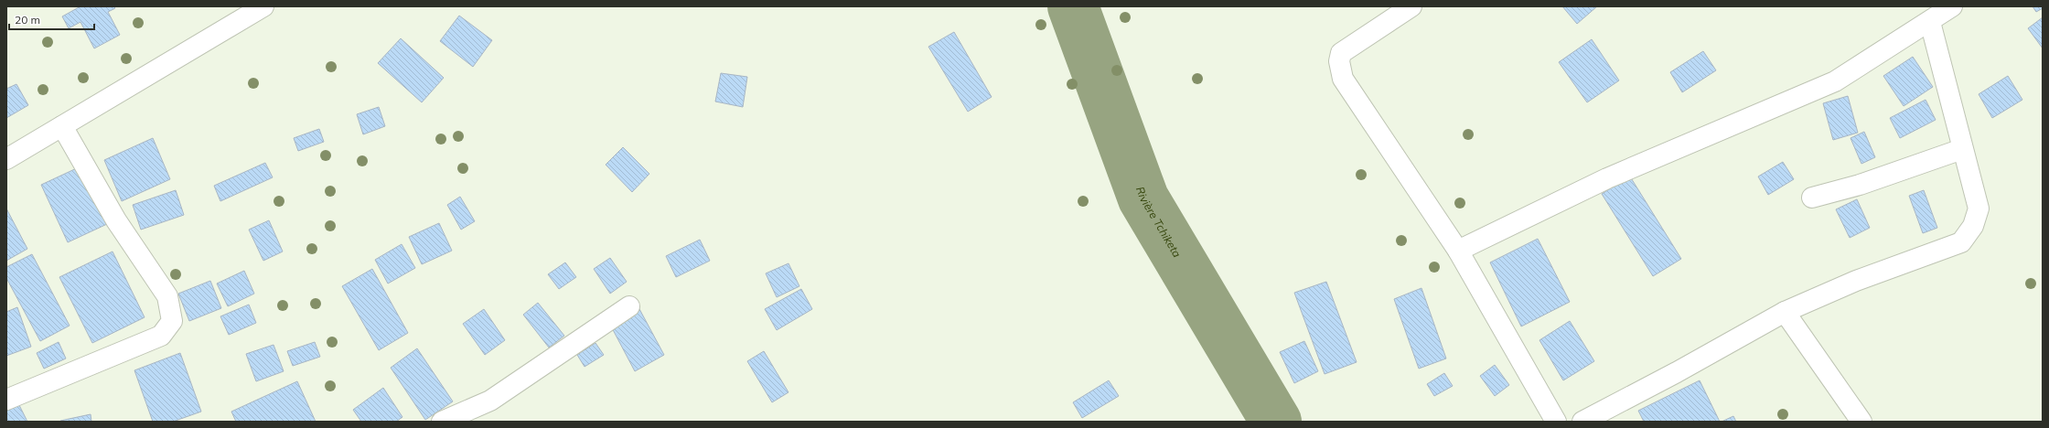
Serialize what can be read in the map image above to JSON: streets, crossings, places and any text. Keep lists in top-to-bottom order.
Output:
{
  "water": ["Rivière Tchiketa"],
  "scale_bar": "20 m"
}
